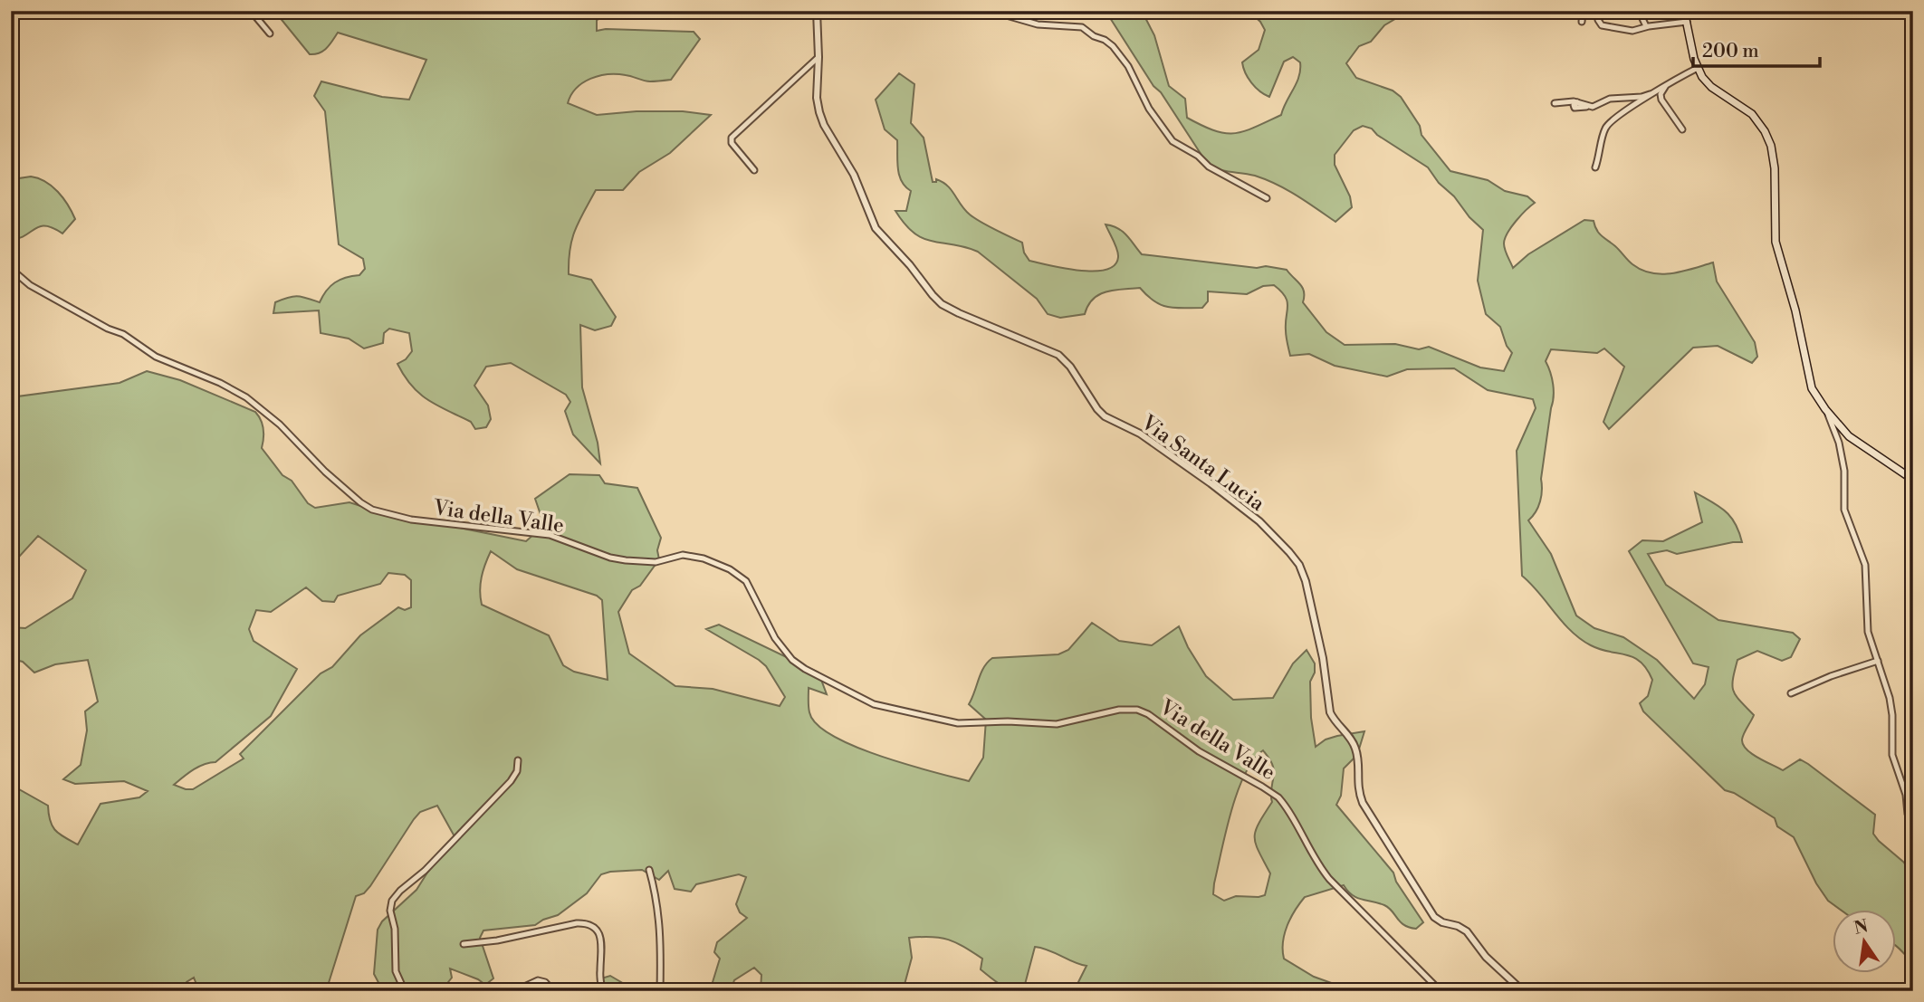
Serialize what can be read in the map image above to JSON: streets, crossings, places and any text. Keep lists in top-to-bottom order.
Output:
{
  "streets": {
    "street": ["Via Santa Lucia", "Via della Valle"]
  },
  "scale_bar": "200 m",
  "north": "top"
}
